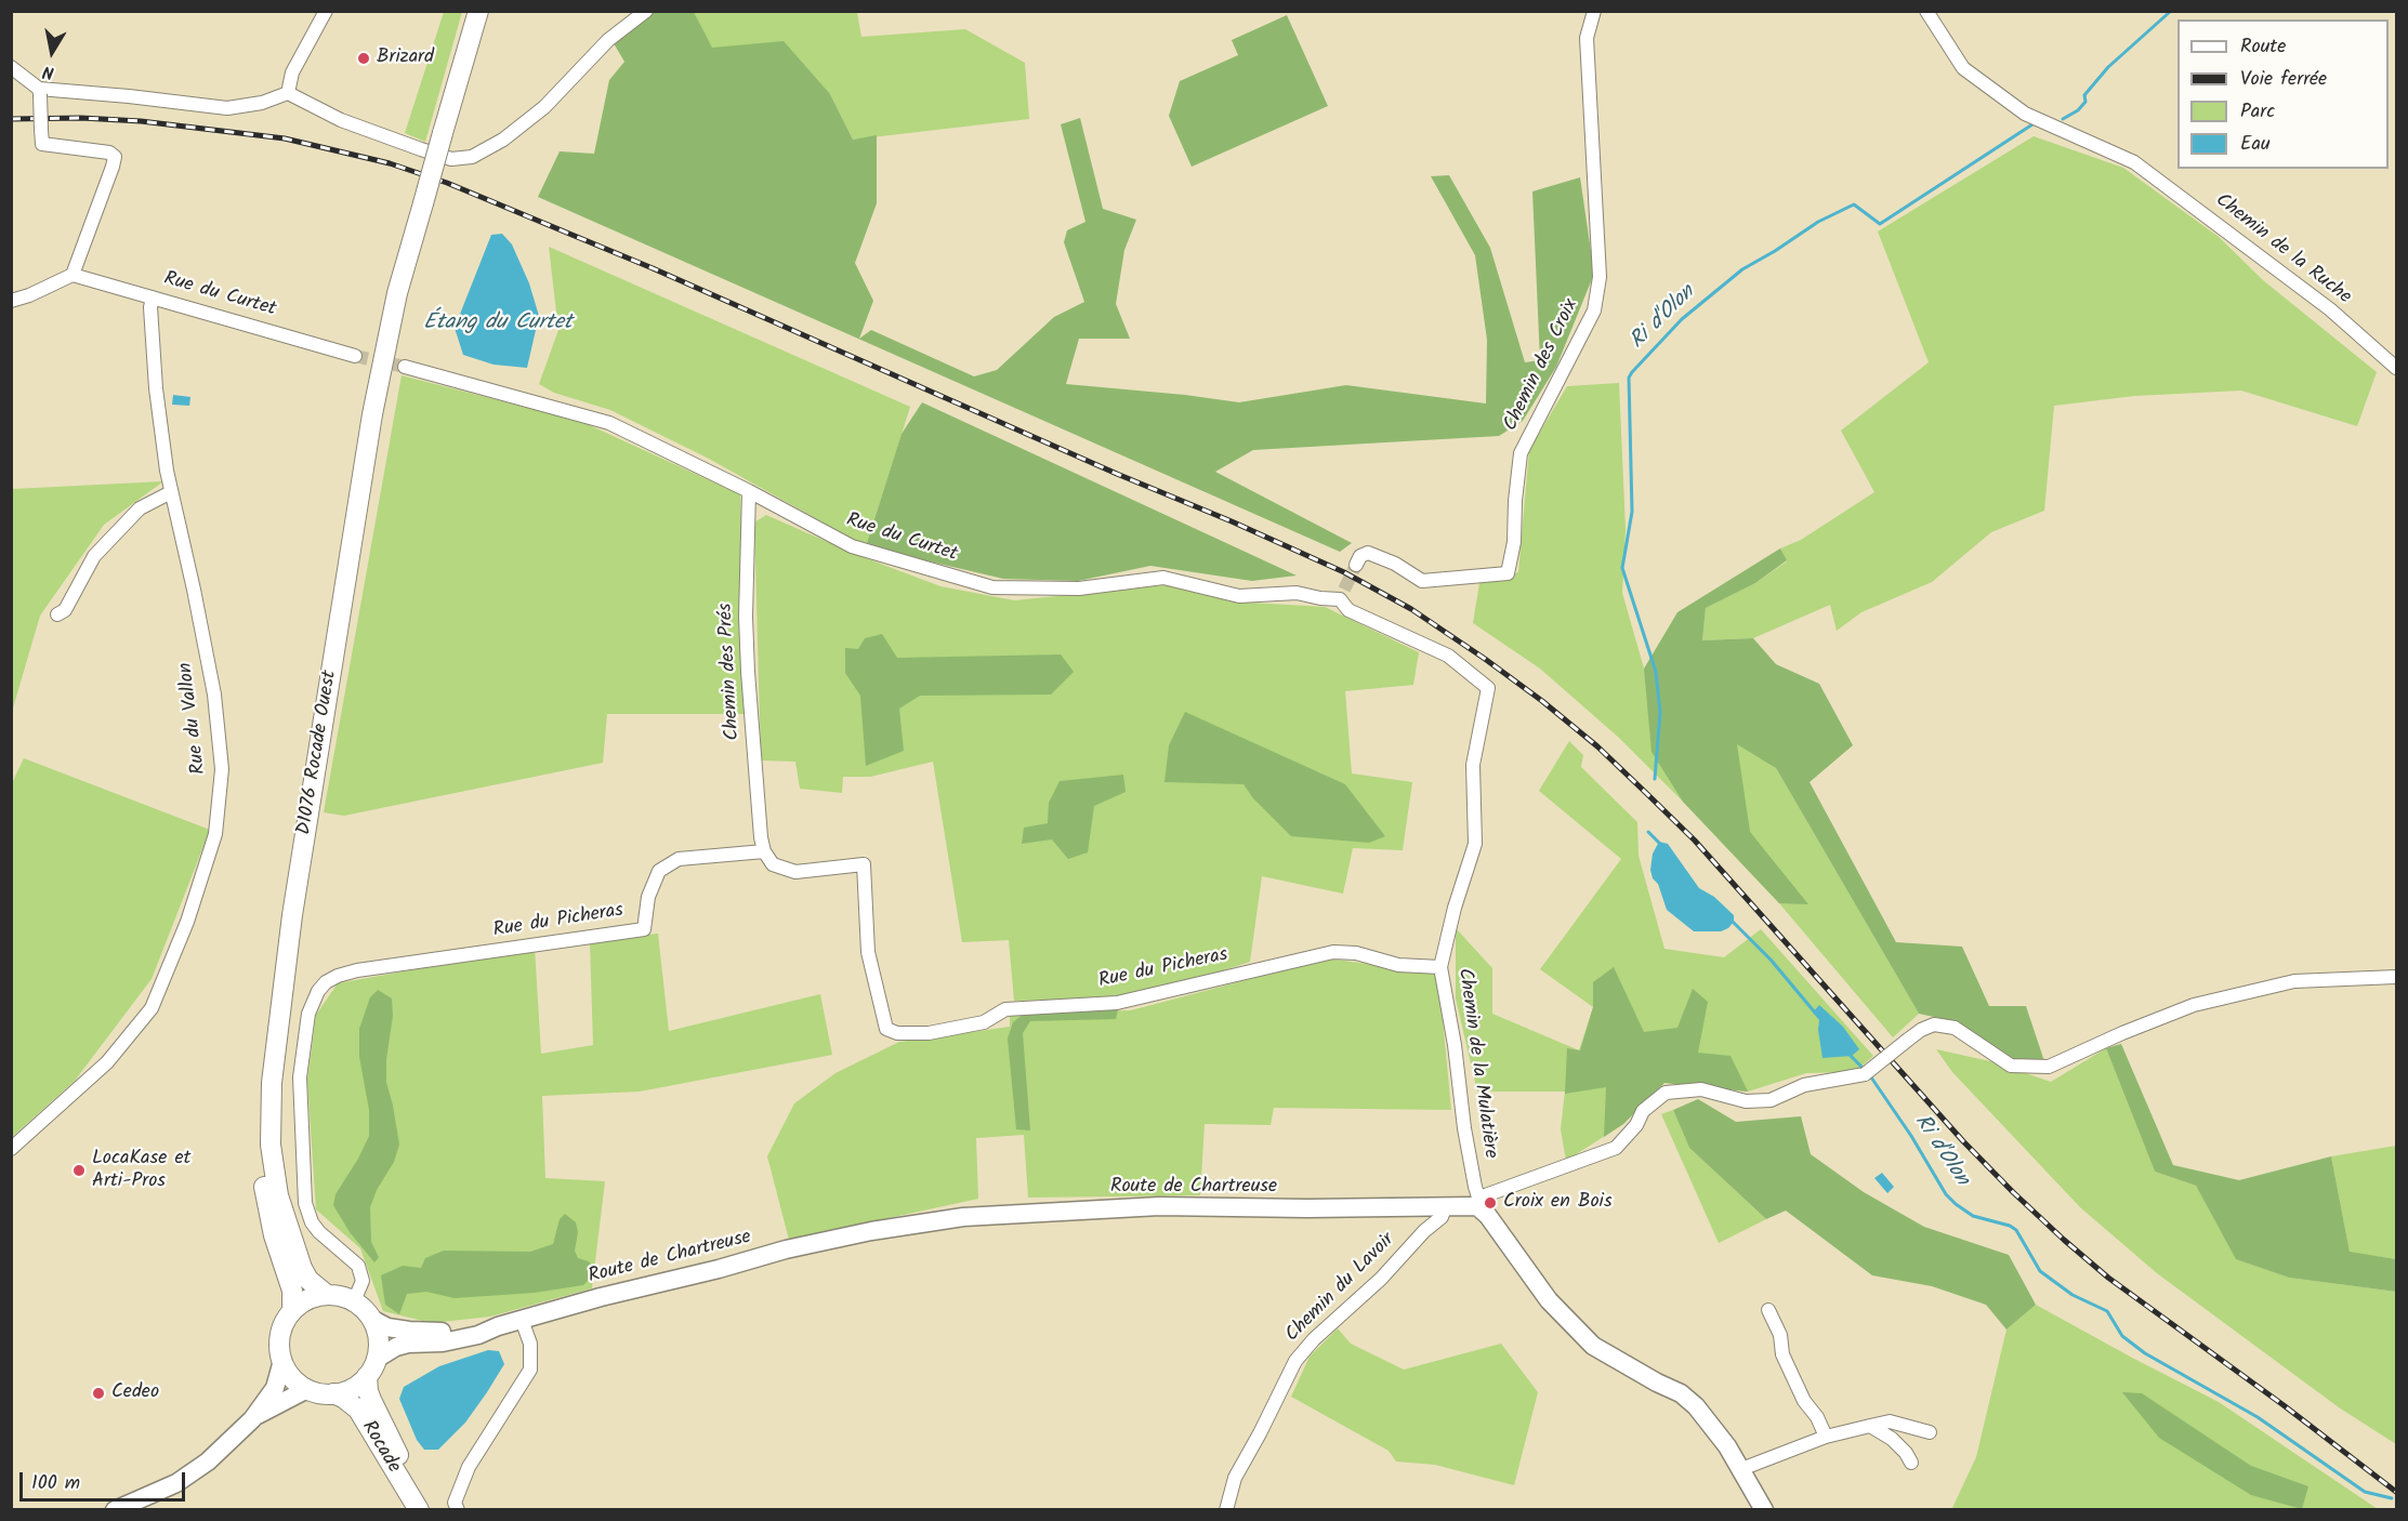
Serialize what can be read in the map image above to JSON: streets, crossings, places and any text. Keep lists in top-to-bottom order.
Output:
{
  "streets": {
    "main road": ["D1076 Rocade Ouest", "Route de Chartreuse", "Rocade"],
    "street": [
      "Chemin de la Ruche",
      "Rue du Curtet",
      "Chemin des Croix",
      "Chemin des Prés",
      "Rue du Vallon",
      "Rue du Picheras",
      "Chemin de la Mulatière",
      "Chemin du Lavoir"
    ]
  },
  "crossings": [
    ["Rue du Curtet", "Chemin des Prés"],
    ["Rue du Curtet", "Rue du Vallon"],
    ["Rue du Curtet", "Chemin de la Mulatière"],
    ["Chemin des Prés", "Rue du Picheras"],
    ["D1076 Rocade Ouest", "Rue du Picheras"],
    ["D1076 Rocade Ouest", "Route de Chartreuse"],
    ["D1076 Rocade Ouest", "Rocade"],
    ["Rue du Picheras", "Chemin de la Mulatière"],
    ["Rue du Picheras", "Route de Chartreuse"],
    ["Rue du Picheras", "Rocade"],
    ["Chemin de la Mulatière", "Route de Chartreuse"],
    ["Route de Chartreuse", "Chemin du Lavoir"],
    ["Route de Chartreuse", "Rocade"]
  ],
  "water": ["Ri d'Olon", "Étang du Curtet"],
  "places": [
    "Brizard",
    "LocaKase et Arti-Pros",
    "Croix en Bois",
    "Cedeo"
  ],
  "legend": [
    "Route",
    "Voie ferrée",
    "Parc",
    "Eau"
  ],
  "scale_bar": "100 m",
  "north": "bottom"
}
